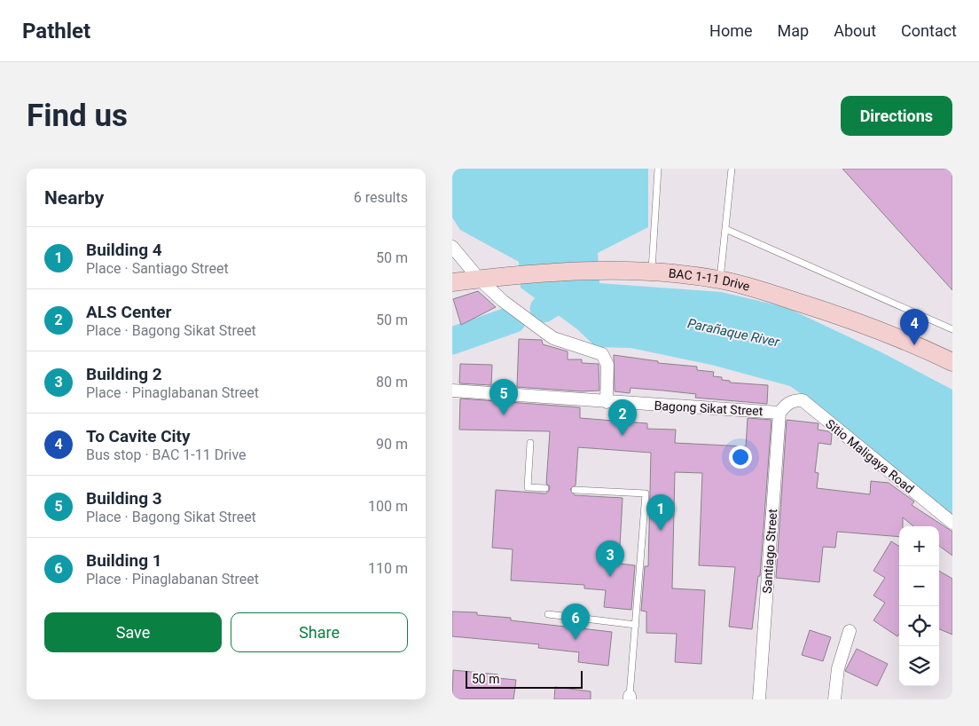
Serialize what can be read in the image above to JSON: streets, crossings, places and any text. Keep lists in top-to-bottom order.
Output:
{
  "streets": {
    "street": [
      "BAC 1-11 Drive",
      "Bagong Sikat Street",
      "Sitio Maligaya Road",
      "Santiago Street"
    ]
  },
  "crossings": [
    ["Bagong Sikat Street", "Sitio Maligaya Road"],
    ["Bagong Sikat Street", "Santiago Street"],
    ["Sitio Maligaya Road", "Santiago Street"]
  ],
  "water": ["Parañaque River"],
  "scale_bar": "50 m",
  "page": {
    "header": "Pathlet",
    "nav": [
      "Home",
      "Map",
      "About",
      "Contact"
    ],
    "buttons": [
      "Directions",
      ["Save", "Share"]
    ],
    "title": "Find us",
    "heading": ["Nearby", "6 results"],
    "list": [
      {
        "mark": "1",
        "name": "Building 4",
        "note": "Place · Santiago Street",
        "value": "50 m"
      },
      {
        "mark": "2",
        "name": "ALS Center",
        "note": "Place · Bagong Sikat Street",
        "value": "50 m"
      },
      {
        "mark": "3",
        "name": "Building 2",
        "note": "Place · Pinaglabanan Street",
        "value": "80 m"
      },
      {
        "mark": "4",
        "name": "To Cavite City",
        "note": "Bus stop · BAC 1-11 Drive",
        "value": "90 m"
      },
      {
        "mark": "5",
        "name": "Building 3",
        "note": "Place · Bagong Sikat Street",
        "value": "100 m"
      },
      {
        "mark": "6",
        "name": "Building 1",
        "note": "Place · Pinaglabanan Street",
        "value": "110 m"
      }
    ],
    "pins": [
      "4",
      "5",
      "2",
      "1",
      "3",
      "6"
    ],
    "map_buttons": ["+", "−"],
    "scale": "50 m"
  }
}
